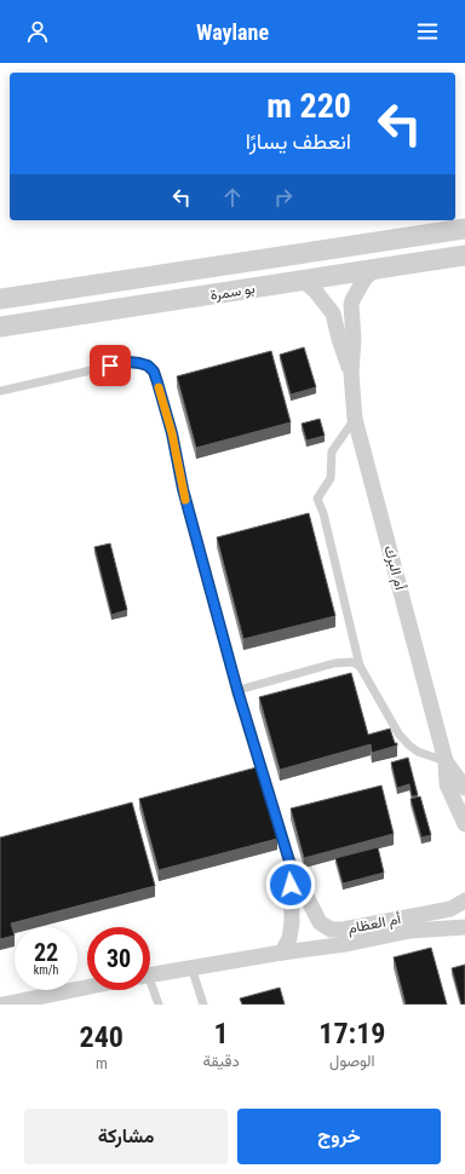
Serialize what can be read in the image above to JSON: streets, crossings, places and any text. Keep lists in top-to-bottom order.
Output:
{
  "streets": {
    "street": ["بو سمرة", "أم البرك", "أم العظام"]
  },
  "crossings": [
    ["بو سمرة", "أم البرك"]
  ],
  "page": {
    "header": "Waylane",
    "turn": ["220 m", "انعطف يسارًا"],
    "speed": "22 km/h",
    "limit": "30",
    "eta": [
      "17:19",
      "الوصول",
      "1",
      "دقيقة",
      "240",
      "m"
    ],
    "buttons": ["خروج", "مشاركة"]
  }
}
